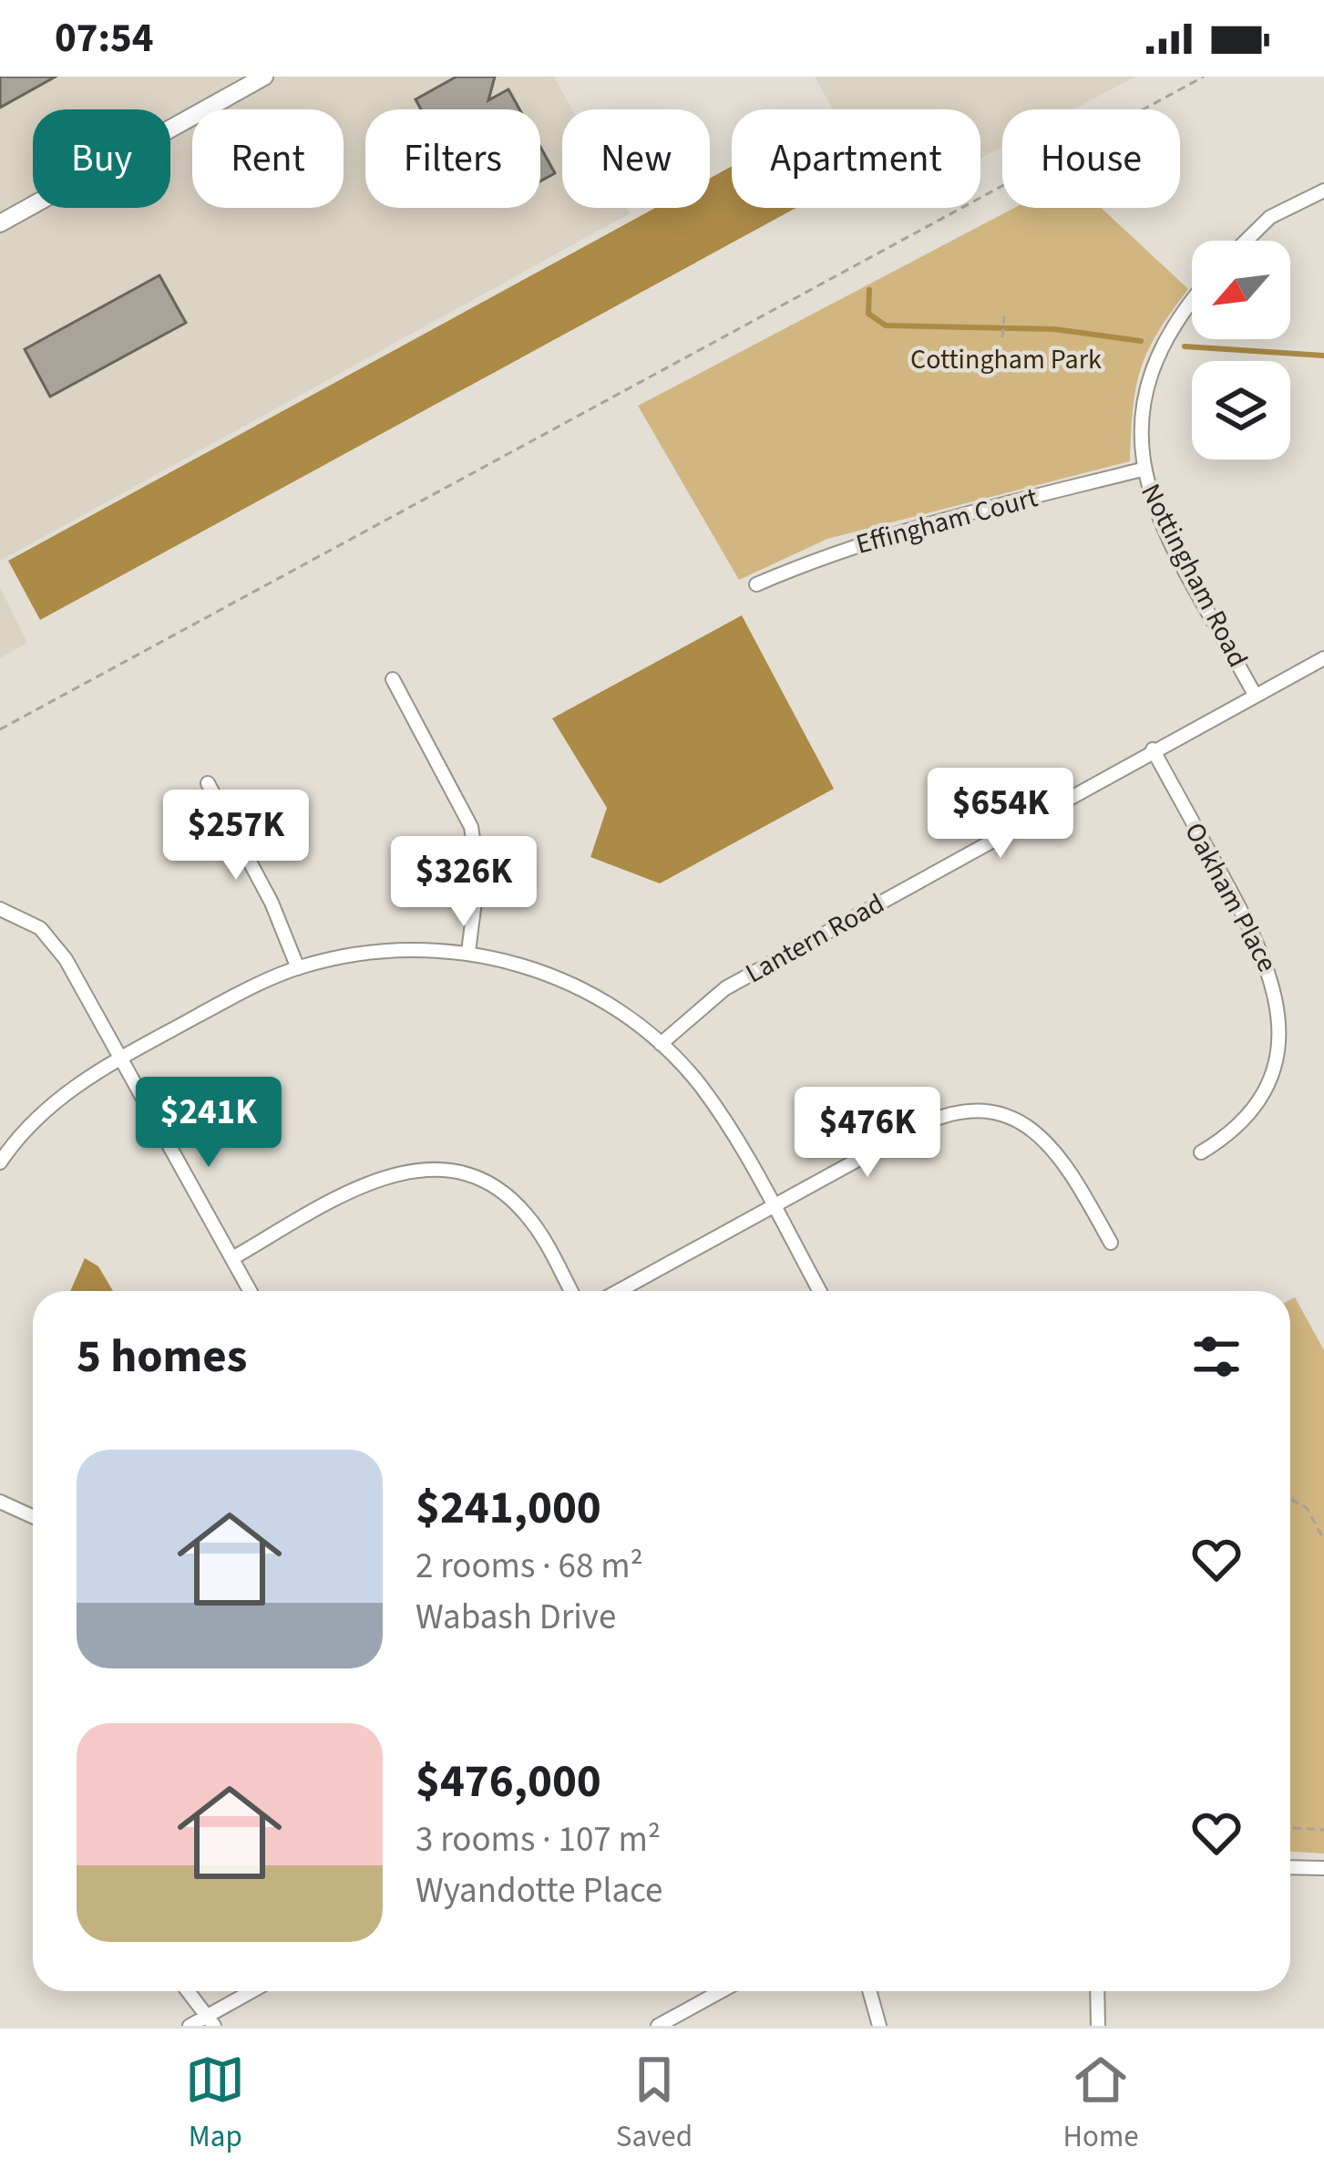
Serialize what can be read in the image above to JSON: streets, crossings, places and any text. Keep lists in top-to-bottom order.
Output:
{
  "streets": {
    "street": [
      "Effingham Court",
      "Nottingham Road",
      "Oakham Place",
      "Lantern Road"
    ]
  },
  "crossings": [
    ["Effingham Court", "Nottingham Road"],
    ["Nottingham Road", "Lantern Road"],
    ["Oakham Place", "Lantern Road"]
  ],
  "parks": ["Cottingham Park"],
  "north": "bottom left",
  "page": {
    "status": "07:54",
    "chip": [
      "Buy",
      "Rent",
      "Filters",
      "New",
      "Apartment",
      "House"
    ],
    "price": [
      "$654K",
      "$257K",
      "$326K",
      "$241K",
      "$476K"
    ],
    "heading": "5 homes",
    "list": [
      {
        "name": "$241,000",
        "note": "2 rooms · 68 m² · Wabash Drive"
      },
      {
        "name": "$476,000",
        "note": "3 rooms · 107 m² · Wyandotte Place"
      }
    ],
    "tabs": ["Map", "Saved", "Home"]
  }
}
